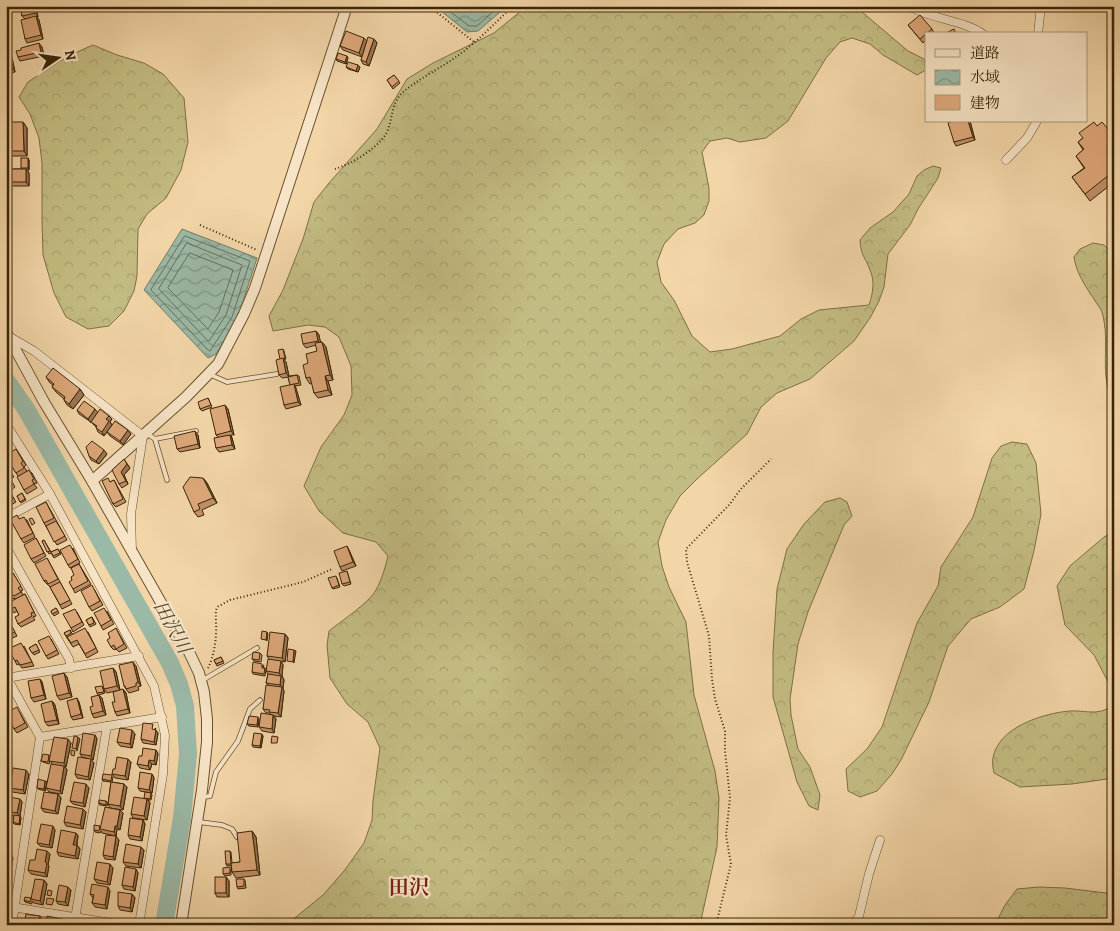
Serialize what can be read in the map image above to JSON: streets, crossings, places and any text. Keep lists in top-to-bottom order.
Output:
{
  "districts": ["田沢"],
  "water": ["田沢川"],
  "legend": ["道路", "水域", "建物"],
  "north": "right"
}
